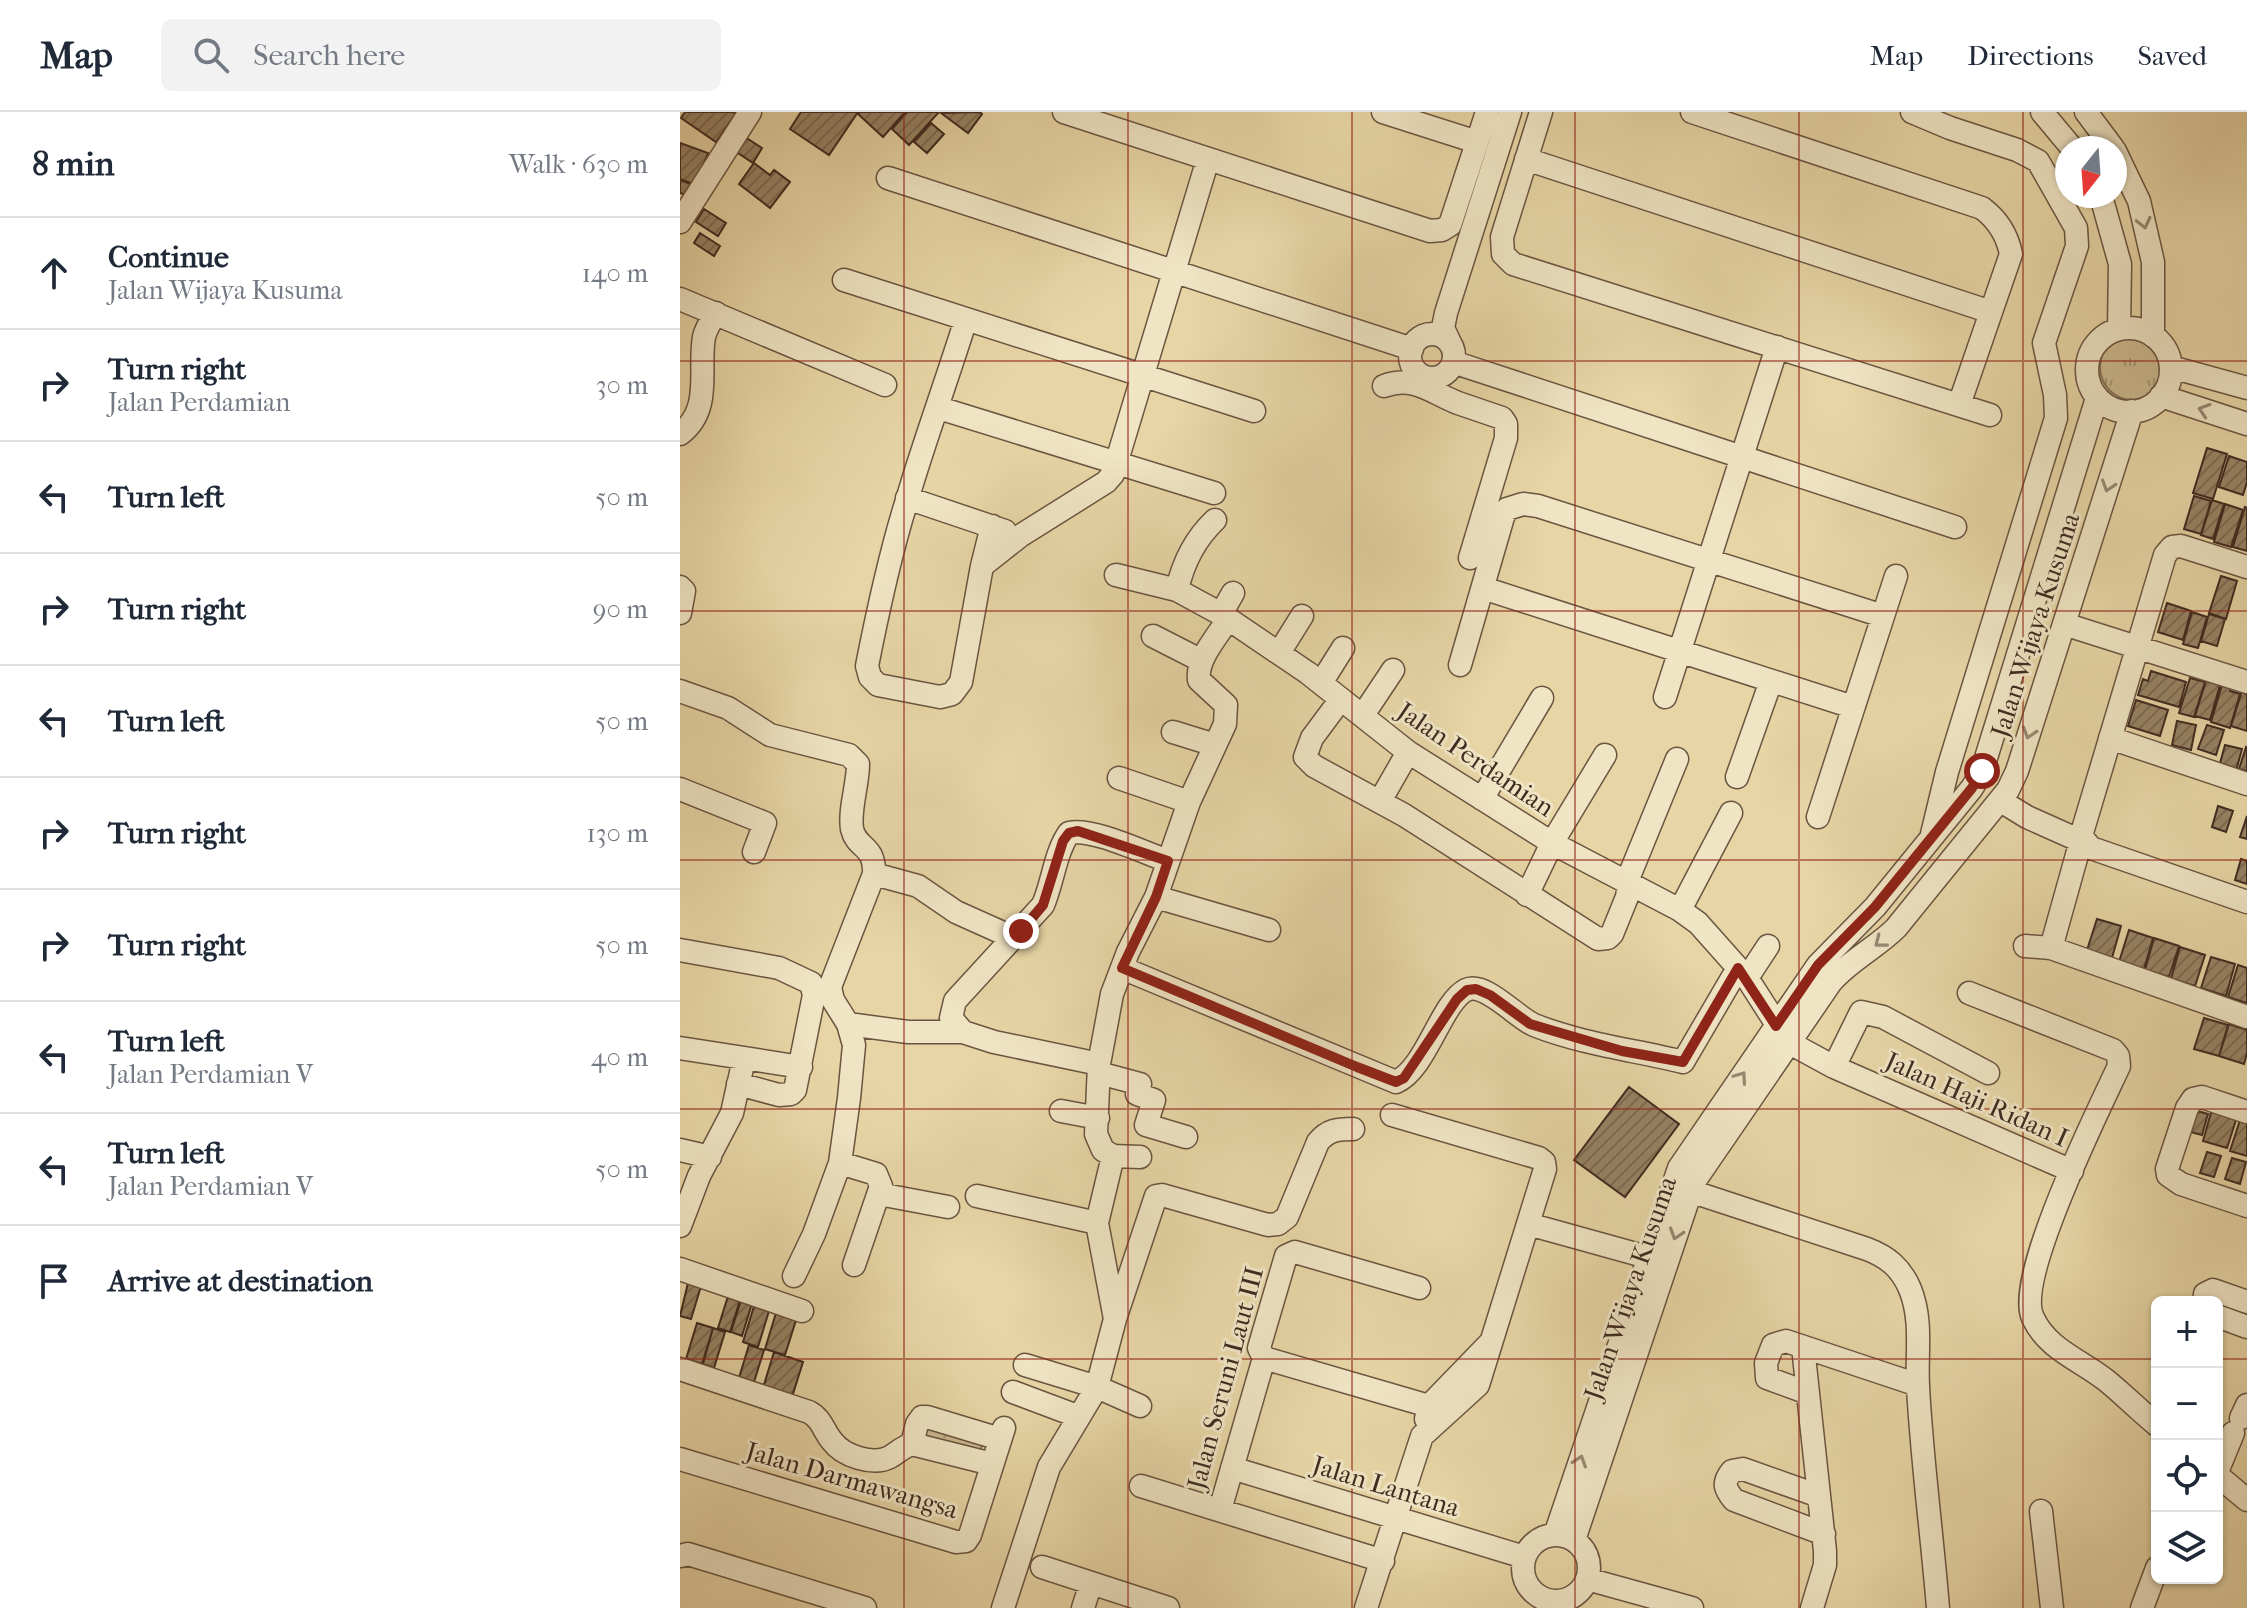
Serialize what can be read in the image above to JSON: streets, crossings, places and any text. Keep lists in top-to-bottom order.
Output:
{
  "streets": {
    "street": [
      "Jalan Wijaya Kusuma",
      "Jalan Perdamian",
      "Jalan Haji Ridan I",
      "Jalan Seruni Laut III",
      "Jalan Darmawangsa",
      "Jalan Lantana"
    ]
  },
  "crossings": [
    ["Jalan Wijaya Kusuma", "Jalan Perdamian"],
    ["Jalan Wijaya Kusuma", "Jalan Haji Ridan I"],
    ["Jalan Wijaya Kusuma", "Jalan Lantana"],
    ["Jalan Perdamian", "Jalan Haji Ridan I"],
    ["Jalan Seruni Laut III", "Jalan Lantana"]
  ],
  "north": "bottom",
  "page": {
    "header": "Map",
    "search": "Search here",
    "nav": ["Map", "Directions", "Saved"],
    "heading": ["8 min", "Walk · 630 m"],
    "list": [
      ["Continue", "Jalan Wijaya Kusuma", "140 m"],
      ["Turn right", "Jalan Perdamian", "30 m"],
      ["Turn left", "50 m"],
      ["Turn right", "90 m"],
      ["Turn left", "50 m"],
      ["Turn right", "130 m"],
      ["Turn right", "50 m"],
      ["Turn left", "Jalan Perdamian V", "40 m"],
      ["Turn left", "Jalan Perdamian V", "50 m"],
      "Arrive at destination"
    ],
    "map_buttons": ["+", "−"]
  }
}
